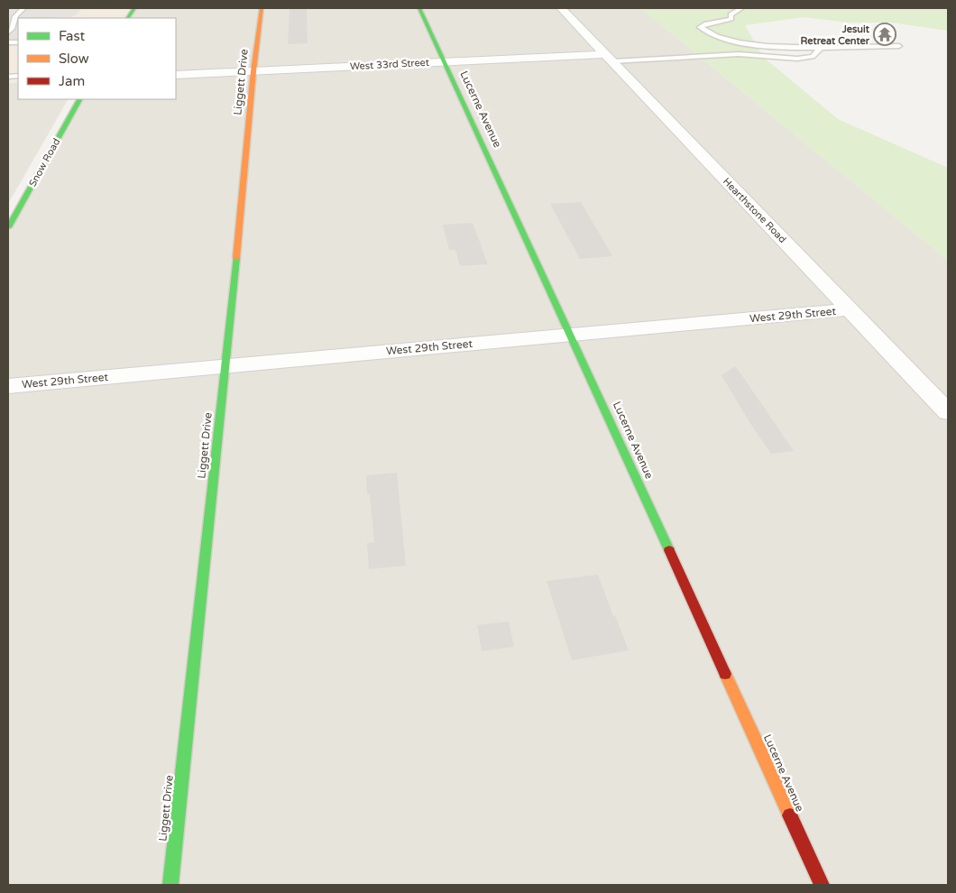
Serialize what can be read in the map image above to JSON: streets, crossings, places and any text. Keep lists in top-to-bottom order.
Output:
{
  "streets": {
    "street": [
      "West 33rd Street",
      "Liggett Drive",
      "Lucerne Avenue",
      "Snow Road",
      "Hearthstone Road",
      "West 29th Street"
    ]
  },
  "crossings": [
    ["West 33rd Street", "Liggett Drive"],
    ["West 33rd Street", "Lucerne Avenue"],
    ["West 33rd Street", "Hearthstone Road"],
    ["Liggett Drive", "West 29th Street"],
    ["Lucerne Avenue", "West 29th Street"],
    ["Hearthstone Road", "West 29th Street"]
  ],
  "places": {
    "temple": ["Jesuit Retreat Center"]
  },
  "legend": ["Fast", "Slow", "Jam"]
}
